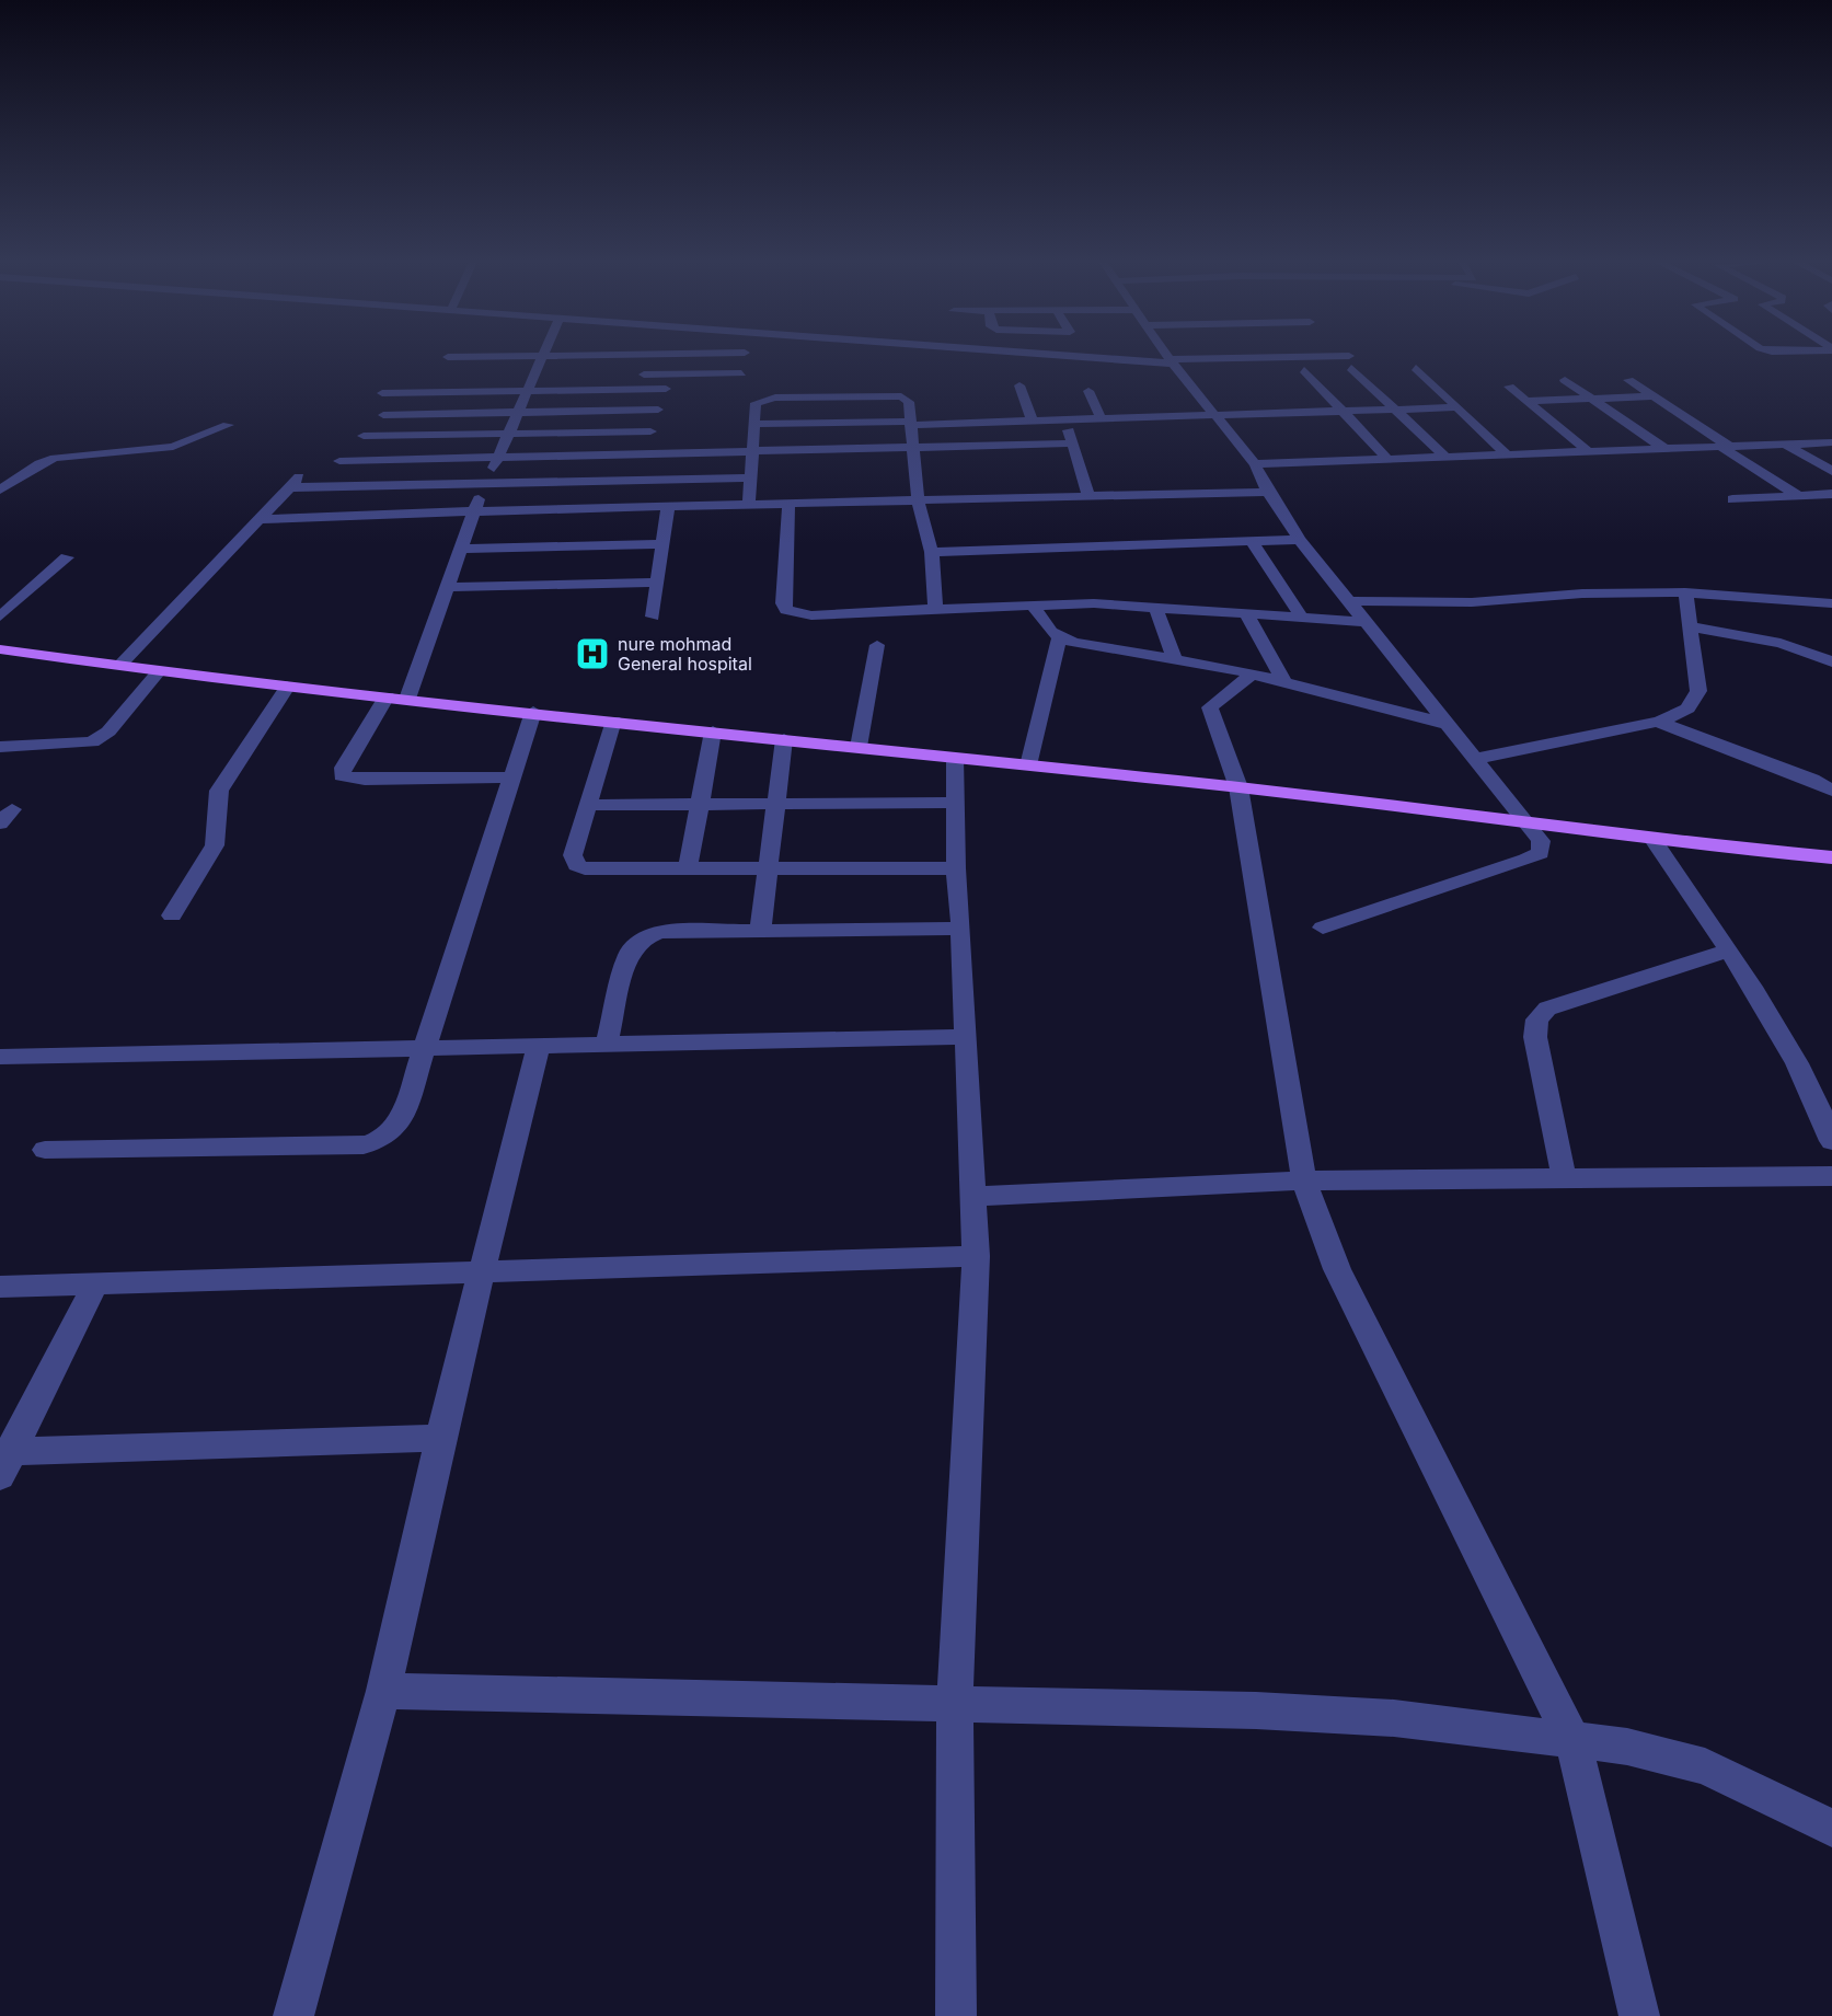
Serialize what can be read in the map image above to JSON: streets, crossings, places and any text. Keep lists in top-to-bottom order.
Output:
{
  "places": {
    "hospital": ["nure mohmad General hospital"]
  }
}
